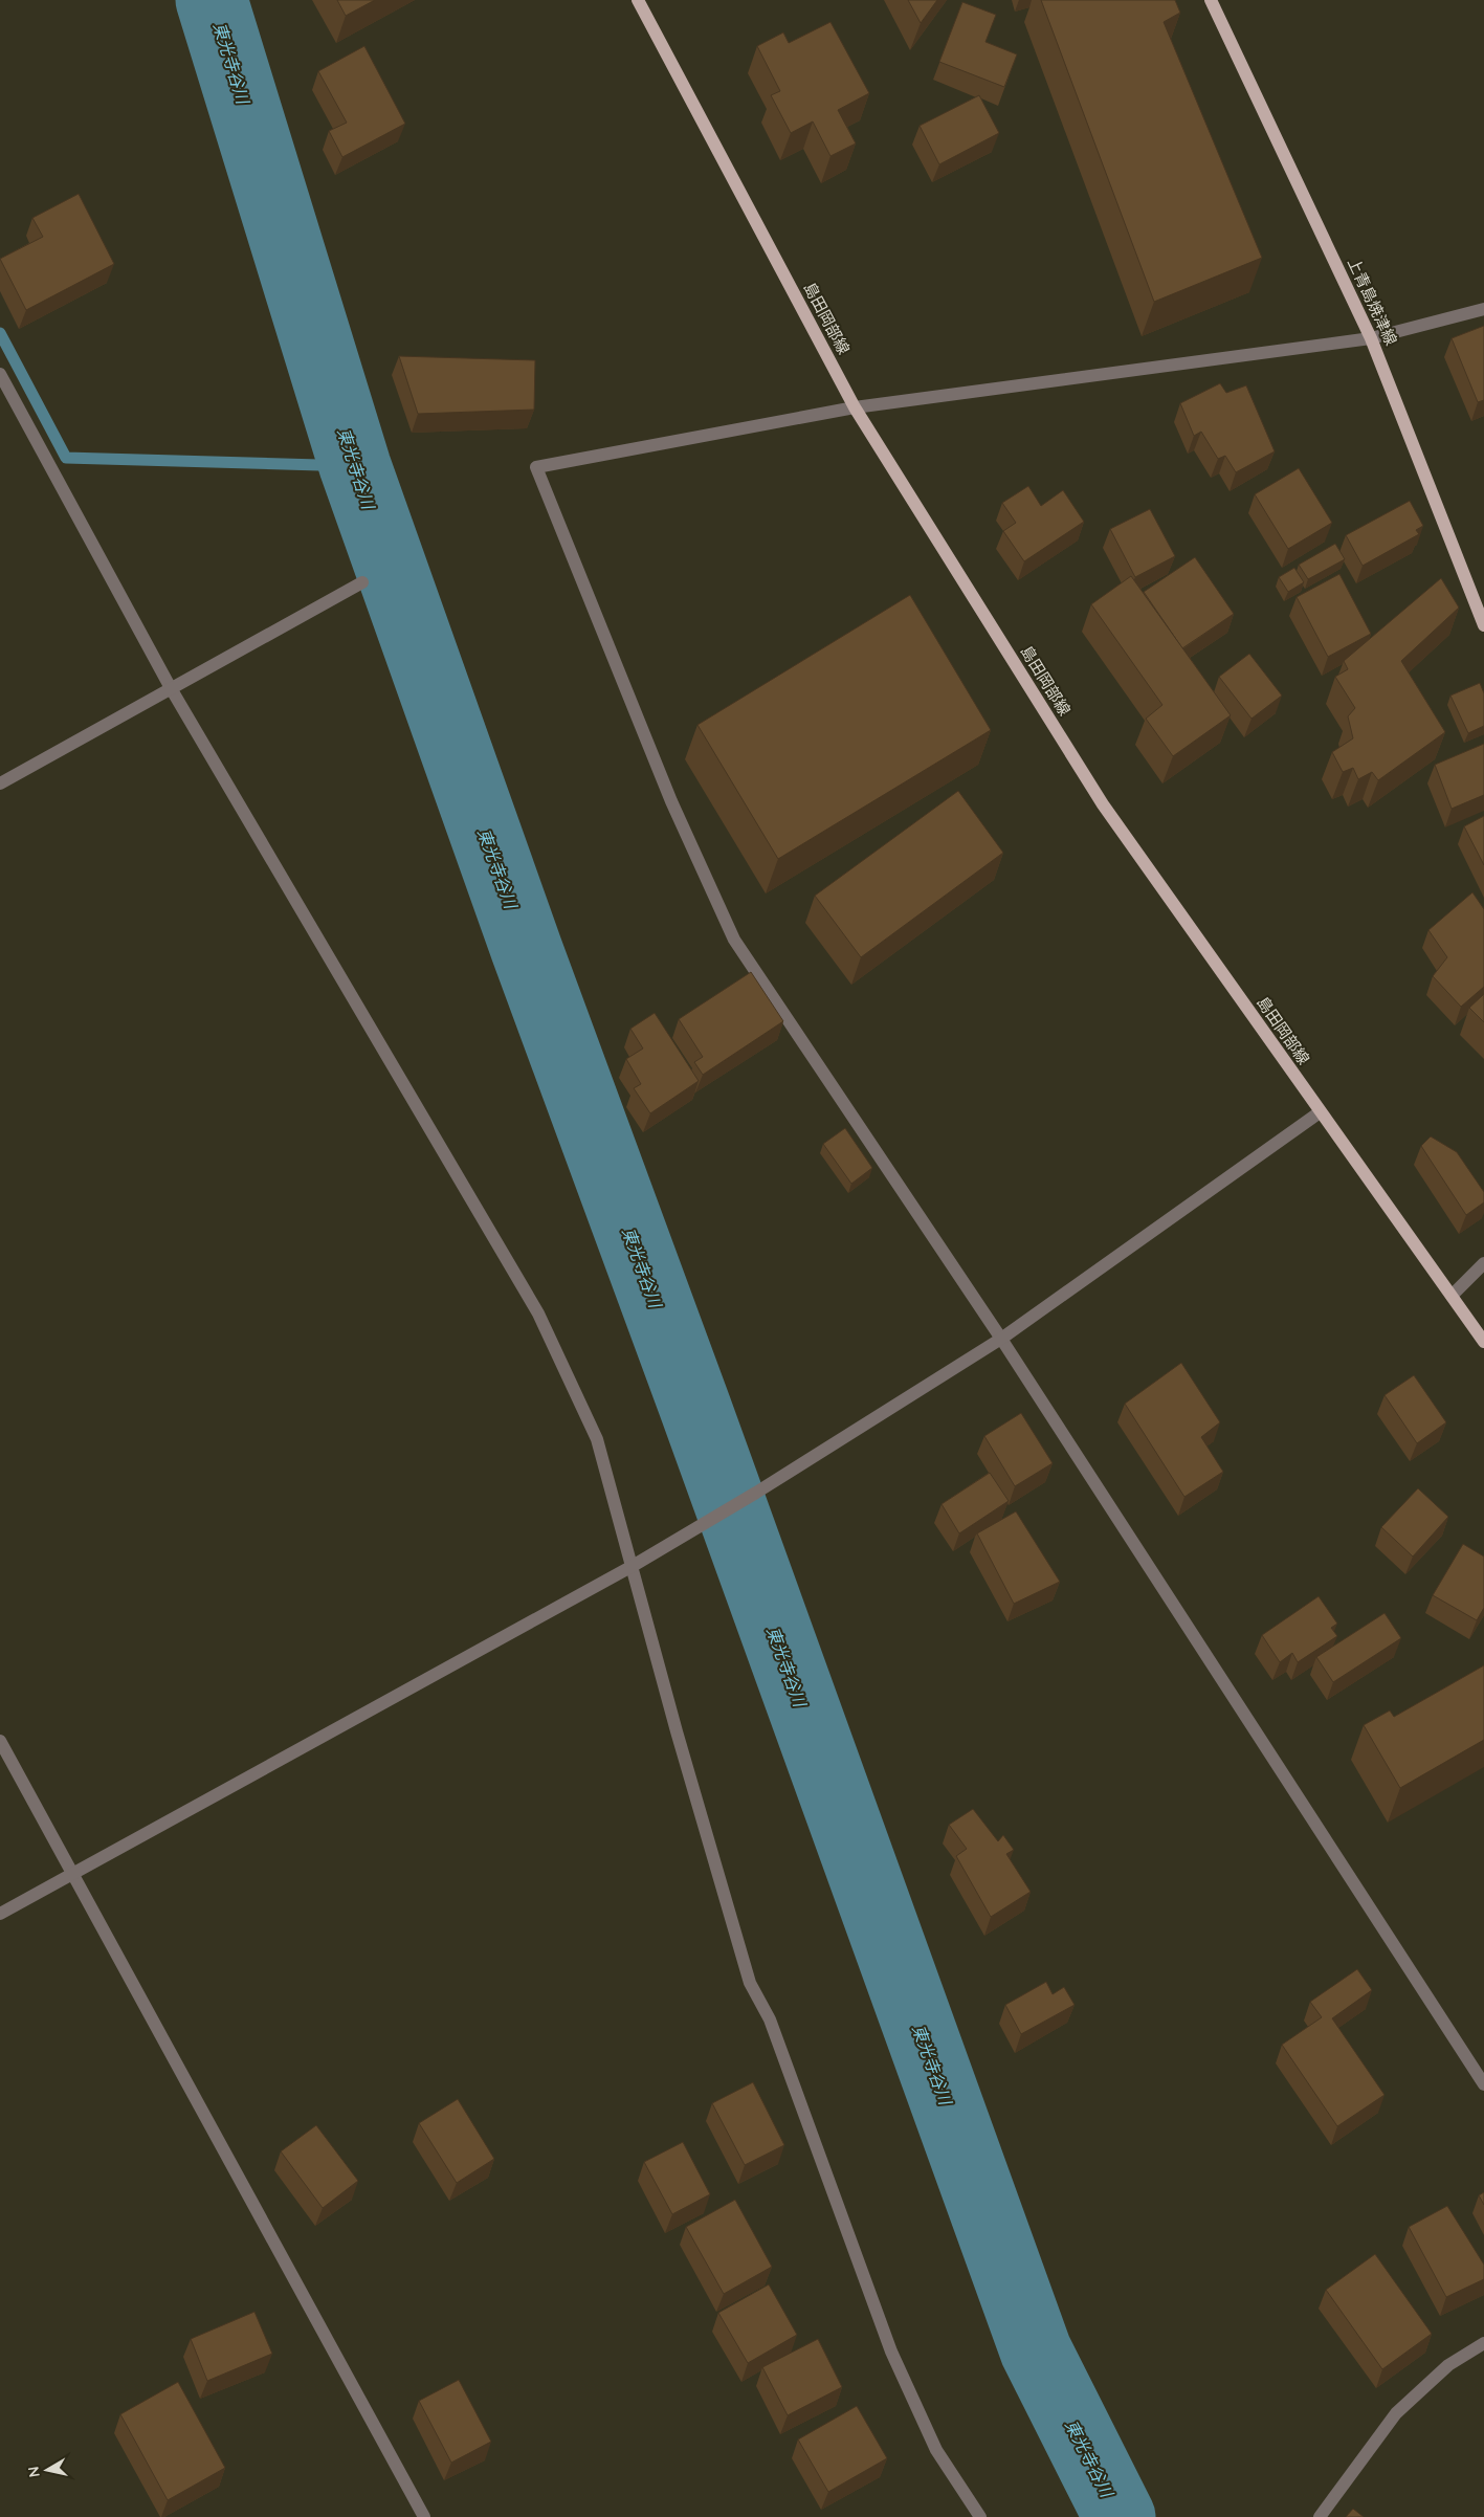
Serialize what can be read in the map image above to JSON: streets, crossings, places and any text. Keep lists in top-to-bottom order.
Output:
{
  "streets": {
    "main road": ["上青島焼津線", "島田岡部線"]
  },
  "water": ["東光寺谷川"],
  "north": "left"
}
